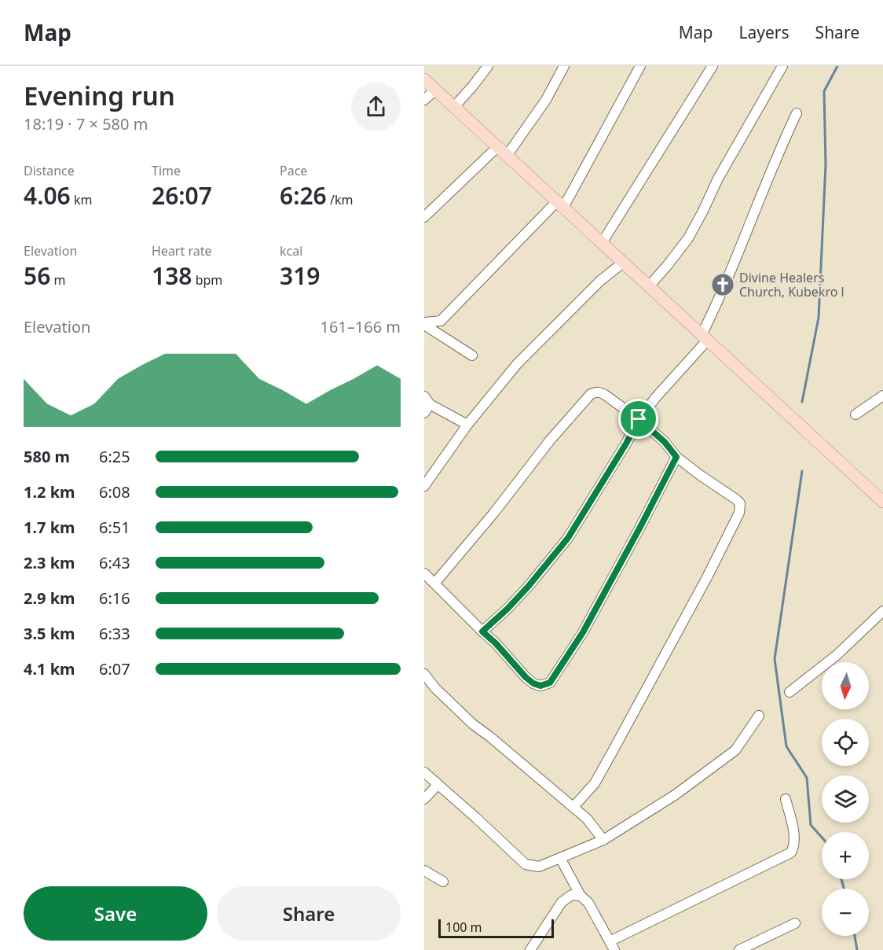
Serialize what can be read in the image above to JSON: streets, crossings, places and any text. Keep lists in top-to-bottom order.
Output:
{
  "places": {
    "church": ["Divine Healers Church, Kubekro l"]
  },
  "scale_bar": "100 m",
  "north": "bottom",
  "page": {
    "header": "Map",
    "nav": ["Map", "Layers", "Share"],
    "heading": ["Evening run", "18:19 · 7 × 580 m"],
    "stats": [
      ["Distance", "4.06 km"],
      ["Time", "26:07"],
      ["Pace", "6:26 /km"],
      ["Elevation", "56 m"],
      ["Heart rate", "138 bpm"],
      ["kcal", "319"]
    ],
    "chart": ["Elevation", "161–166 m"],
    "list": [
      {
        "name": "580 m",
        "note": "6:25"
      },
      {
        "name": "1.2 km",
        "note": "6:08"
      },
      {
        "name": "1.7 km",
        "note": "6:51"
      },
      {
        "name": "2.3 km",
        "note": "6:43"
      },
      {
        "name": "2.9 km",
        "note": "6:16"
      },
      {
        "name": "3.5 km",
        "note": "6:33"
      },
      {
        "name": "4.1 km",
        "note": "6:07"
      }
    ],
    "map_buttons": ["+", "−"],
    "buttons": ["Save", "Share"],
    "scale": "100 m"
  }
}
